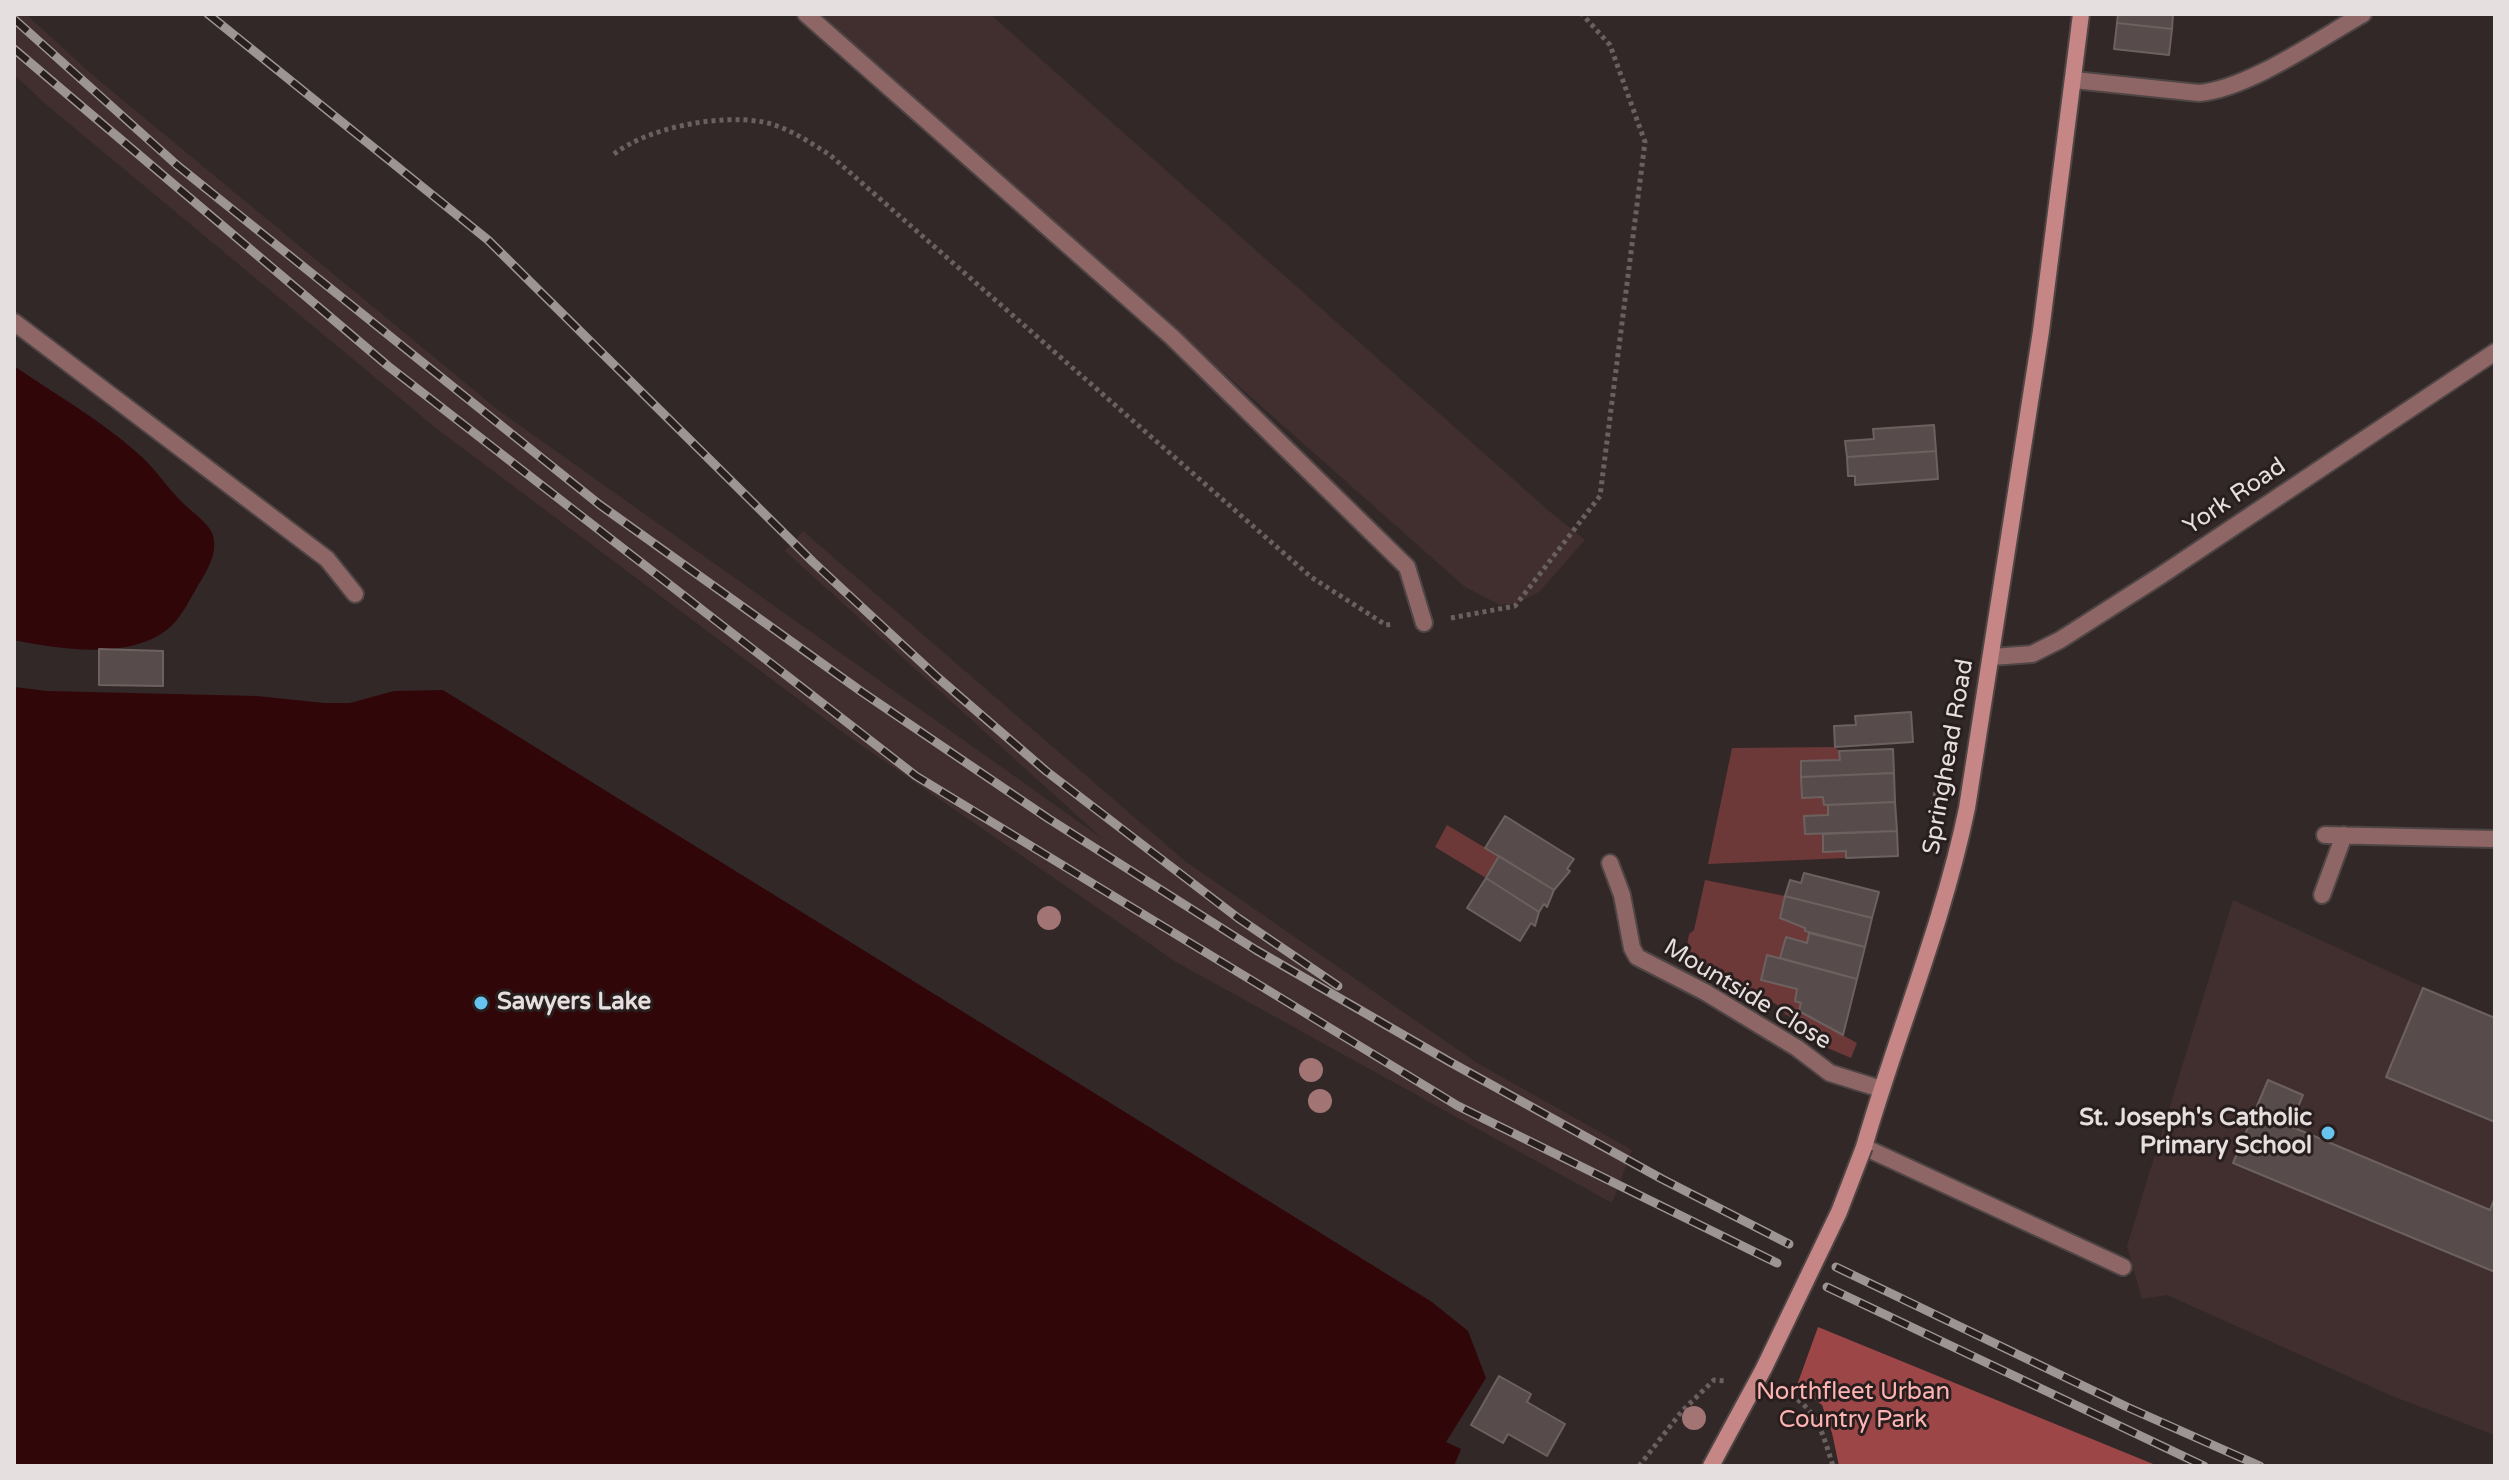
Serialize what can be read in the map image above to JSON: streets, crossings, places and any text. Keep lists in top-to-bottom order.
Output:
{
  "streets": {
    "street": ["York Road", "Springhead Road", "Mountside Close"]
  },
  "crossings": [
    ["York Road", "Springhead Road"],
    ["Springhead Road", "Mountside Close"]
  ],
  "parks": ["Northfleet Urban Country Park"],
  "places": ["Sawyers Lake", "St. Joseph's Catholic Primary School"]
}
